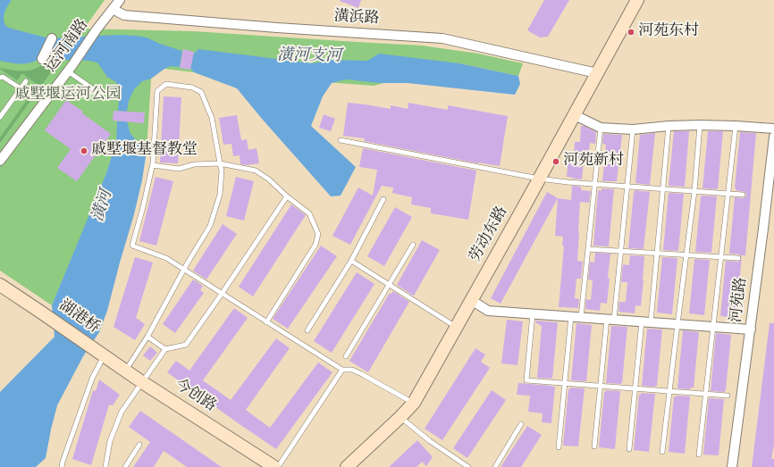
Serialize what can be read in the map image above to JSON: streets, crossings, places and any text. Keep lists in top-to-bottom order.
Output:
{
  "streets": {
    "street": [
      "潢浜路",
      "运河南路",
      "劳动东路",
      "河苑路",
      "湖港桥",
      "今创路"
    ]
  },
  "crossings": [
    ["潢浜路", "运河南路"],
    ["潢浜路", "劳动东路"],
    ["湖港桥", "今创路"]
  ],
  "water": ["潢河支河", "潢河"],
  "parks": ["戚墅堰运河公园"],
  "places": ["河苑东村", "戚墅堰基督教堂", "河苑新村"]
}
